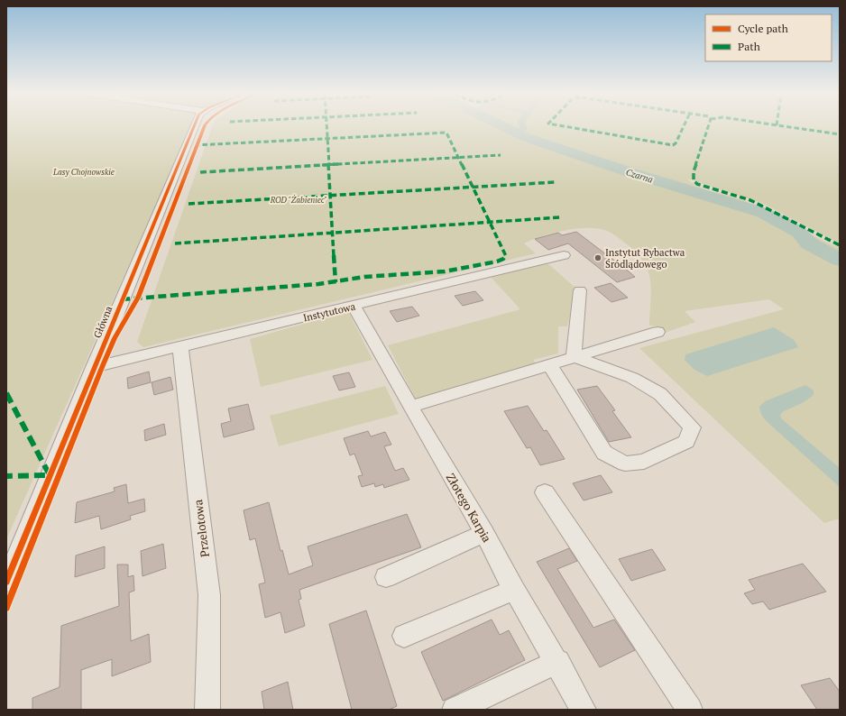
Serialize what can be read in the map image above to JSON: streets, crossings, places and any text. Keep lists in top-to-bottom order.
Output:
{
  "streets": {
    "street": [
      "Instytutowa",
      "Główna",
      "Złotego Karpia",
      "Przelotowa"
    ]
  },
  "crossings": [
    ["Instytutowa", "Główna"],
    ["Instytutowa", "Złotego Karpia"],
    ["Instytutowa", "Przelotowa"]
  ],
  "water": ["Czarna"],
  "parks": ["Lasy Chojnowskie", "ROD \"Żabieniec\""],
  "places": ["Instytut Rybactwa Śródlądowego"],
  "legend": ["Cycle path", "Path"]
}
